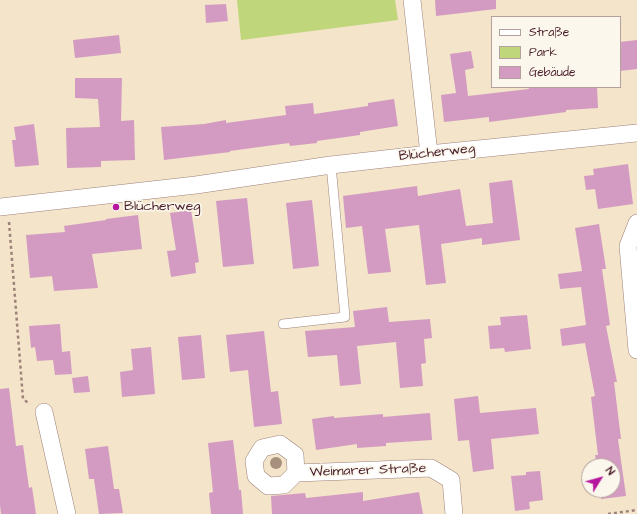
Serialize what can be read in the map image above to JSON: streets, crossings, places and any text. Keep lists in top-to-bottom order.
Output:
{
  "streets": {
    "street": ["Blücherweg", "Weimarer Straße"]
  },
  "places": ["Blücherweg"],
  "legend": ["Straße", "Park", "Gebäude"],
  "north": "top right"
}
